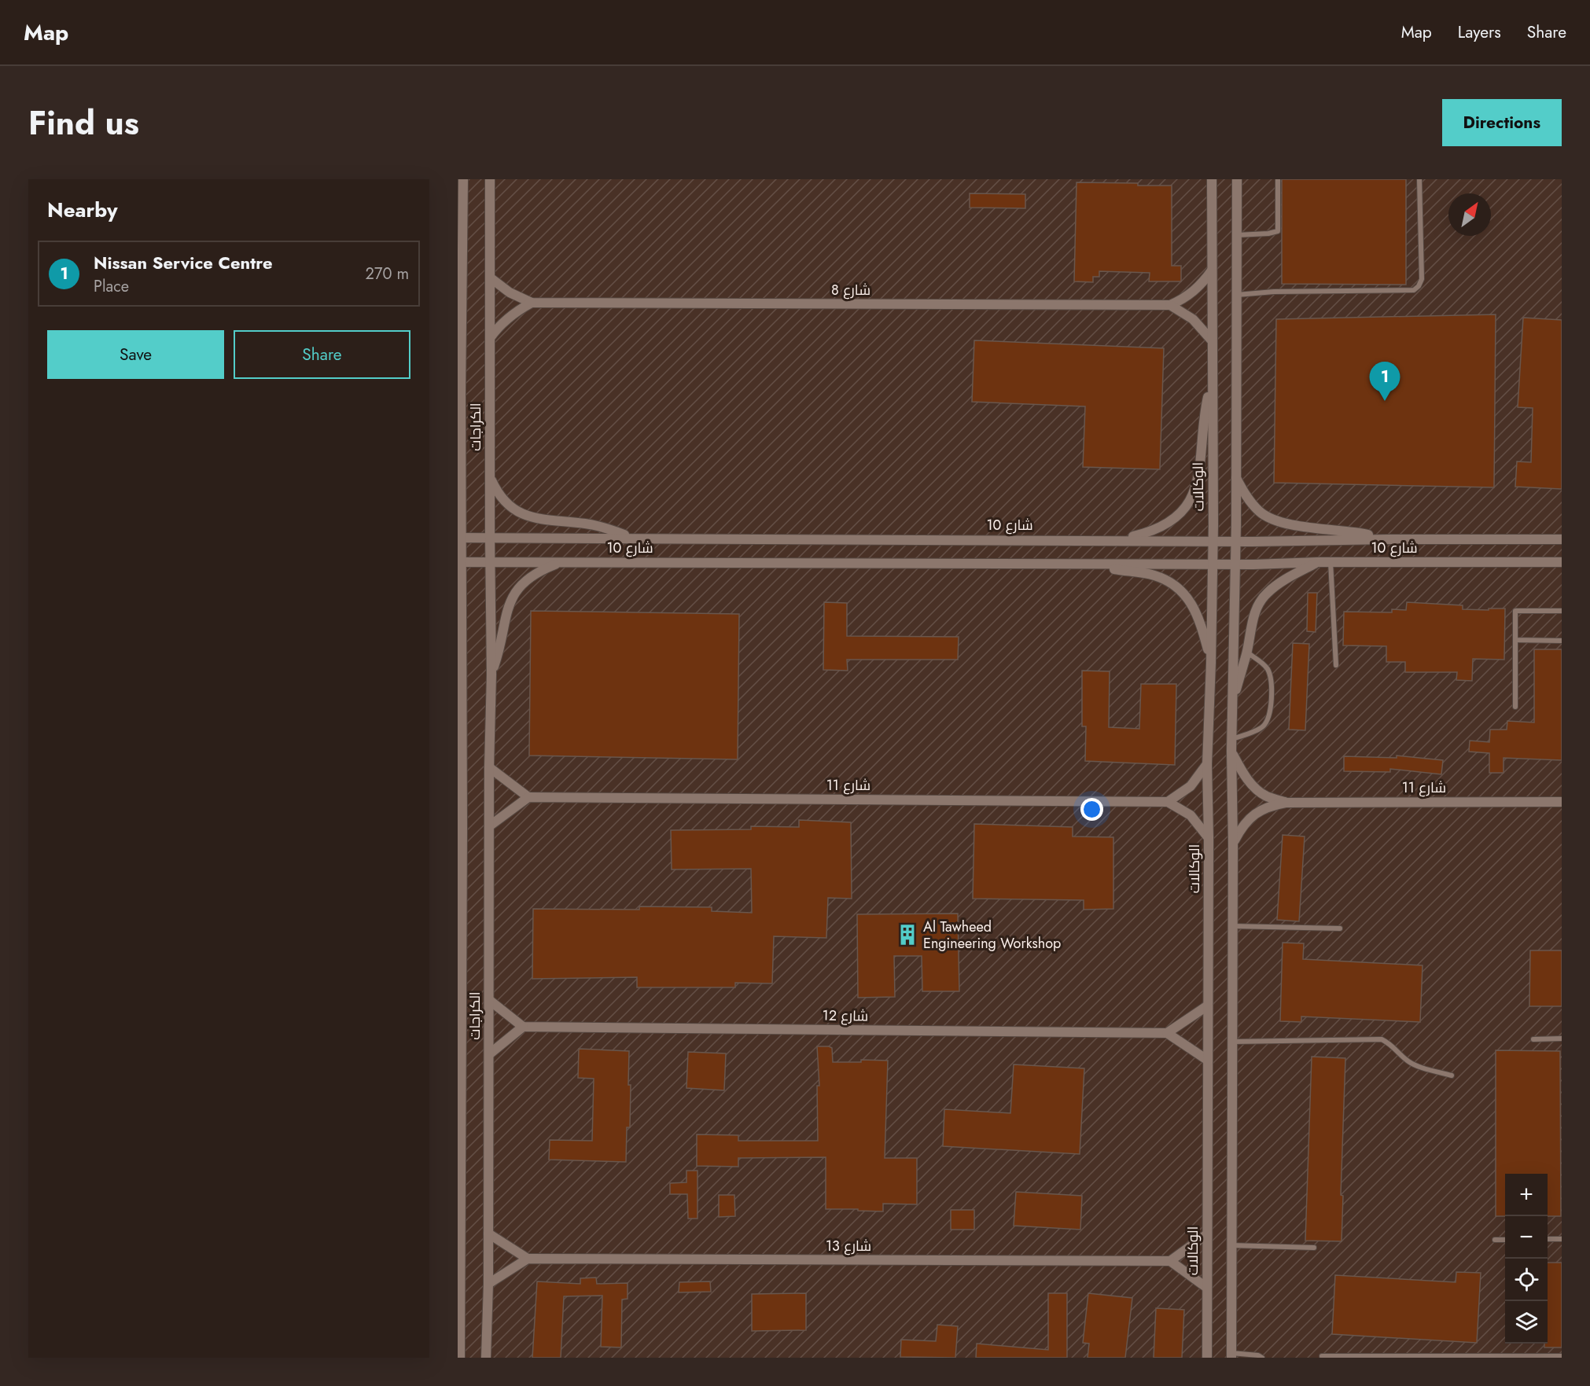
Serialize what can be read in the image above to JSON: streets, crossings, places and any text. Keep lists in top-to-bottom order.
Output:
{
  "streets": {
    "street": [
      "شارع 8",
      "الكراجات",
      "الوكالات",
      "شارع 10",
      "شارع 11",
      "شارع 12",
      "شارع 13"
    ]
  },
  "crossings": [
    ["شارع 8", "الكراجات"],
    ["شارع 8", "الوكالات"],
    ["الكراجات", "شارع 10"],
    ["الوكالات", "شارع 10"],
    ["الوكالات", "شارع 11"]
  ],
  "places": {
    "building": ["Al Tawheed Engineering Workshop"]
  },
  "north": "top right",
  "page": {
    "header": "Map",
    "nav": ["Map", "Layers", "Share"],
    "title": "Find us",
    "buttons": [
      "Directions",
      ["Save", "Share"]
    ],
    "heading": "Nearby",
    "list": [
      {
        "mark": "1",
        "name": "Nissan Service Centre",
        "note": "Place",
        "value": "270 m"
      }
    ],
    "pins": "1",
    "map_buttons": ["+", "−"]
  }
}
